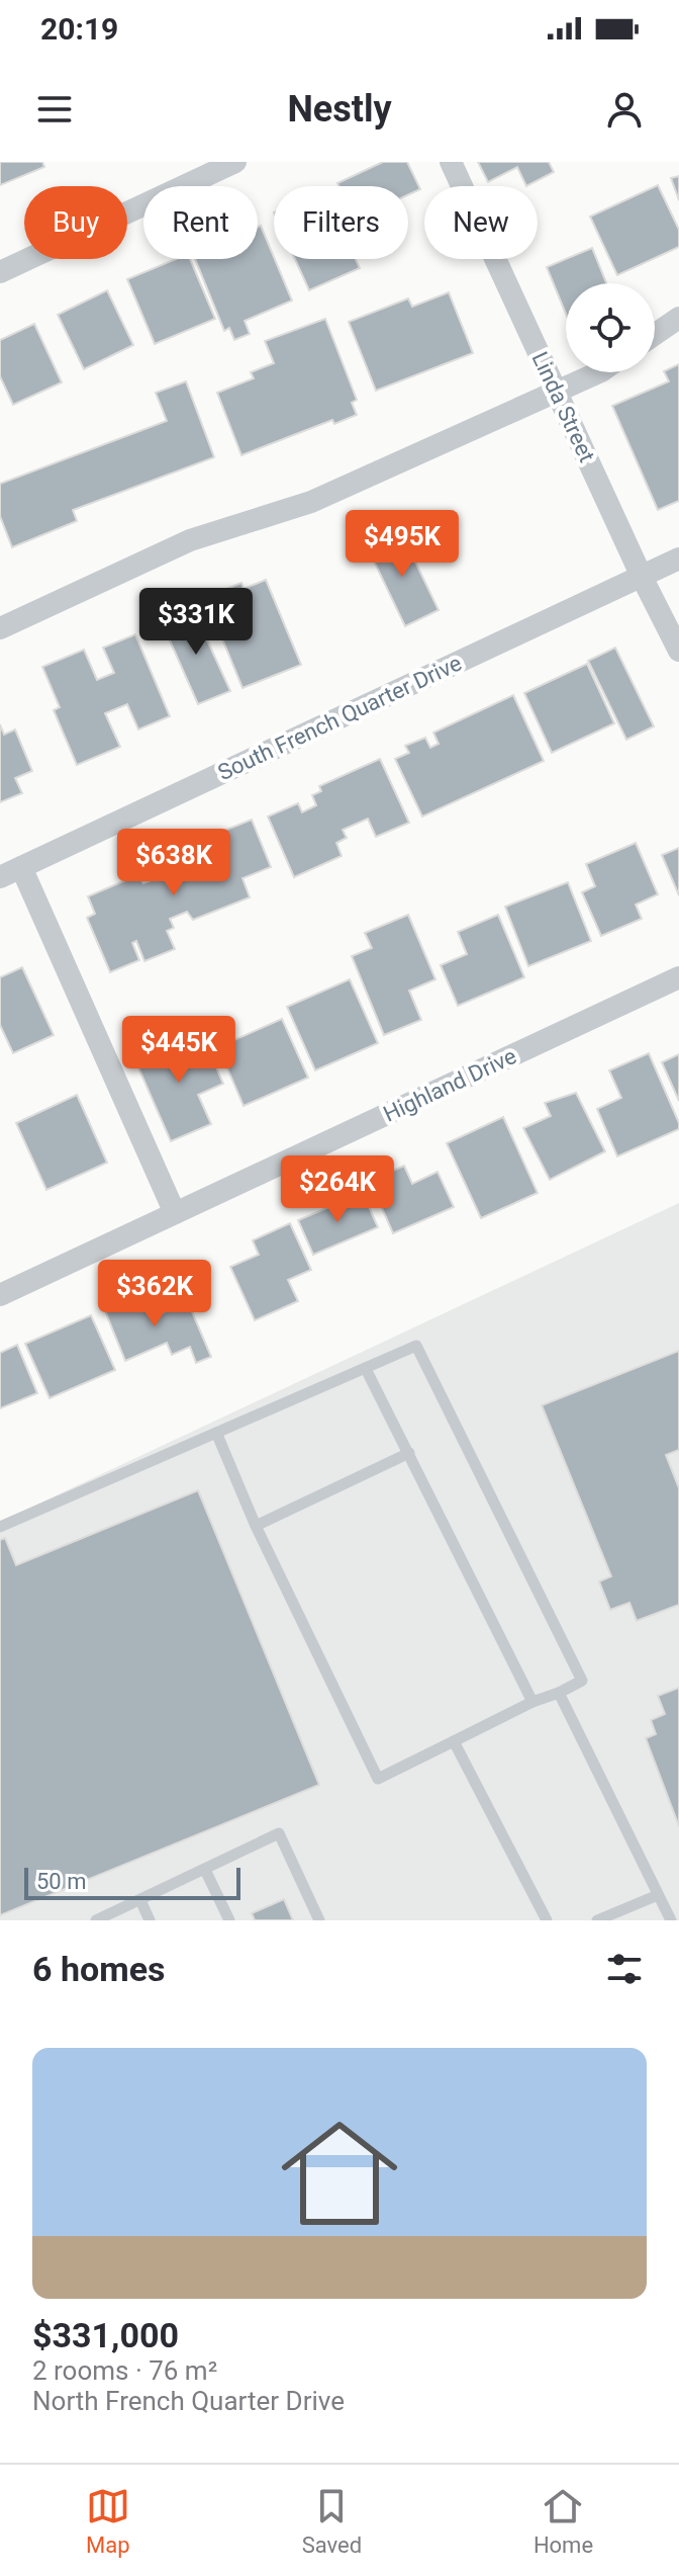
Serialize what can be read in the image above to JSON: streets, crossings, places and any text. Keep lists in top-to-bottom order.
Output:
{
  "streets": {
    "street": ["Linda Street", "South French Quarter Drive", "Highland Drive"]
  },
  "crossings": [
    ["Linda Street", "South French Quarter Drive"]
  ],
  "scale_bar": "50 m",
  "page": {
    "status": "20:19",
    "header": "Nestly",
    "chip": [
      "Buy",
      "Rent",
      "Filters",
      "New"
    ],
    "price": [
      "$495K",
      "$331K",
      "$638K",
      "$445K",
      "$264K",
      "$362K"
    ],
    "scale": "50 m",
    "heading": "6 homes",
    "list": [
      {
        "name": "$331,000",
        "note": "2 rooms · 76 m² · North French Quarter Drive"
      }
    ],
    "tabs": ["Map", "Saved", "Home"]
  }
}
